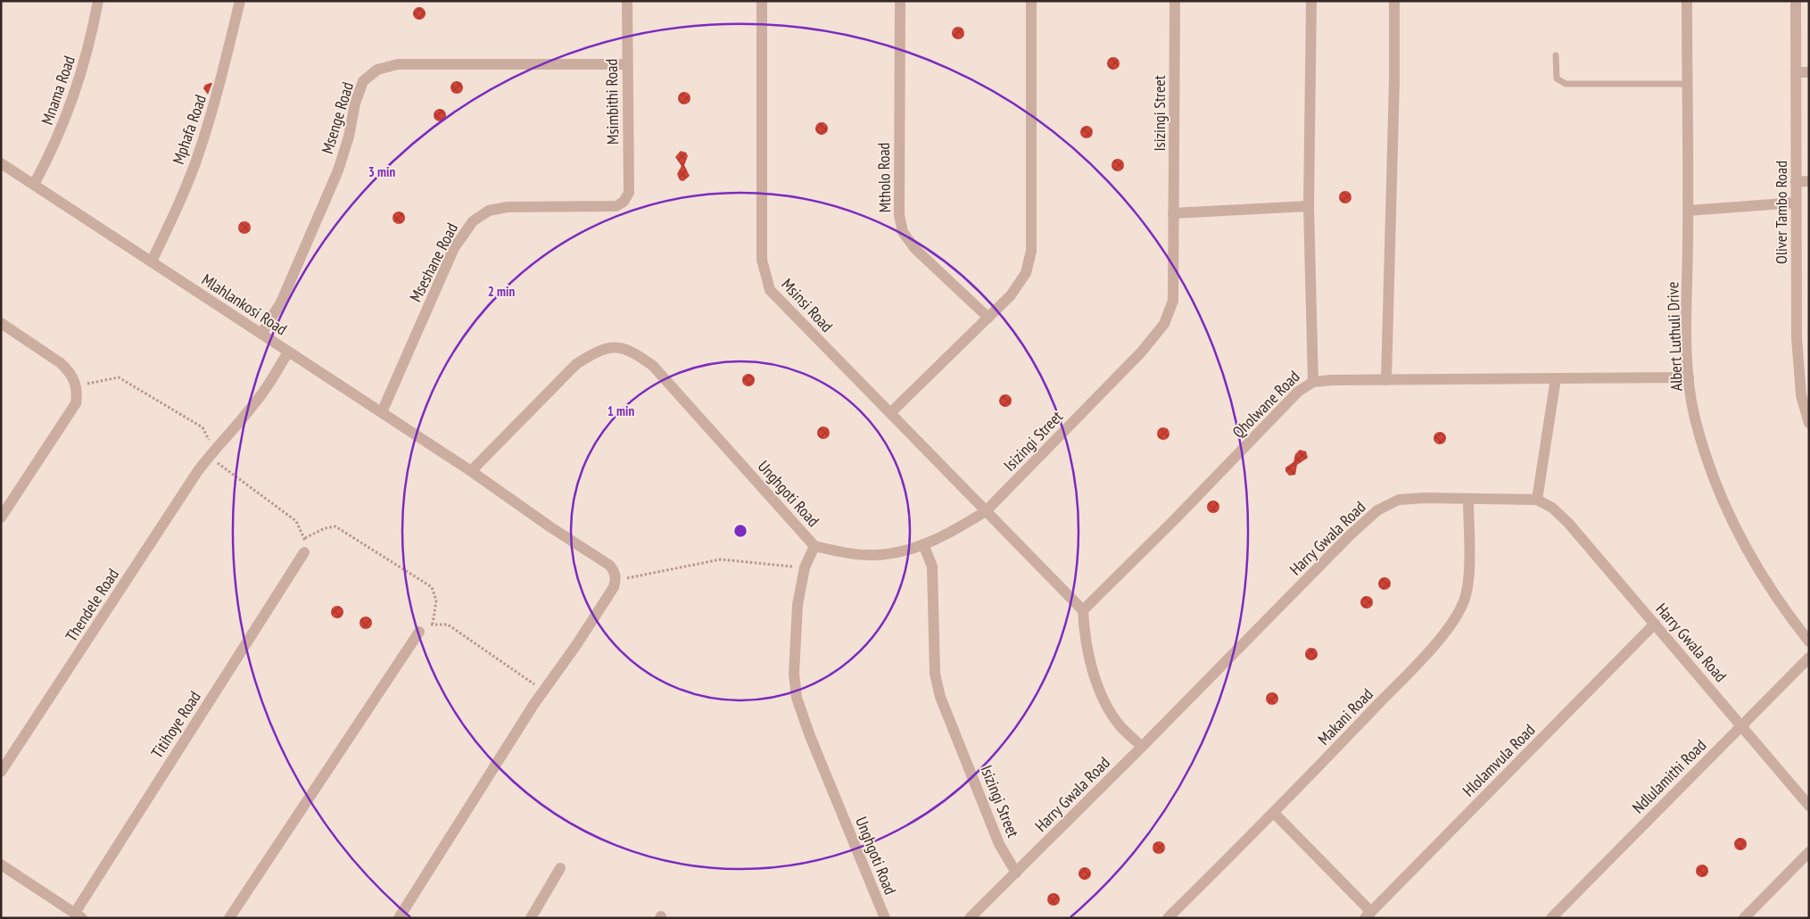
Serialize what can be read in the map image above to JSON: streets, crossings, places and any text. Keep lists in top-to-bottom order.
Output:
{
  "streets": {
    "street": [
      "Mnama Road",
      "Msimbithi Road",
      "Isizingi Street",
      "Msenge Road",
      "Mphafa Road",
      "Mtholo Road",
      "Oliver Tambo Road",
      "Mseshane Road",
      "Mlahlankosi Road",
      "Msinsi Road",
      "Albert Luthuli Drive",
      "Qholwane Road",
      "Unghgoti Road",
      "Harry Gwala Road",
      "Thendele Road",
      "Makani Road",
      "Titihoye Road",
      "Hlolamvula Road",
      "Ndlulamithi Road"
    ]
  },
  "crossings": [
    ["Mnama Road", "Mlahlankosi Road"],
    ["Msimbithi Road", "Msenge Road"],
    ["Msimbithi Road", "Mseshane Road"],
    ["Isizingi Street", "Msinsi Road"],
    ["Isizingi Street", "Harry Gwala Road"],
    ["Msenge Road", "Mlahlankosi Road"],
    ["Mphafa Road", "Mlahlankosi Road"],
    ["Mseshane Road", "Mlahlankosi Road"],
    ["Mlahlankosi Road", "Unghgoti Road"],
    ["Mlahlankosi Road", "Thendele Road"],
    ["Msinsi Road", "Qholwane Road"],
    ["Harry Gwala Road", "Makani Road"],
    ["Harry Gwala Road", "Hlolamvula Road"],
    ["Harry Gwala Road", "Ndlulamithi Road"]
  ],
  "rings": ["3 min", "2 min", "1 min"]
}
